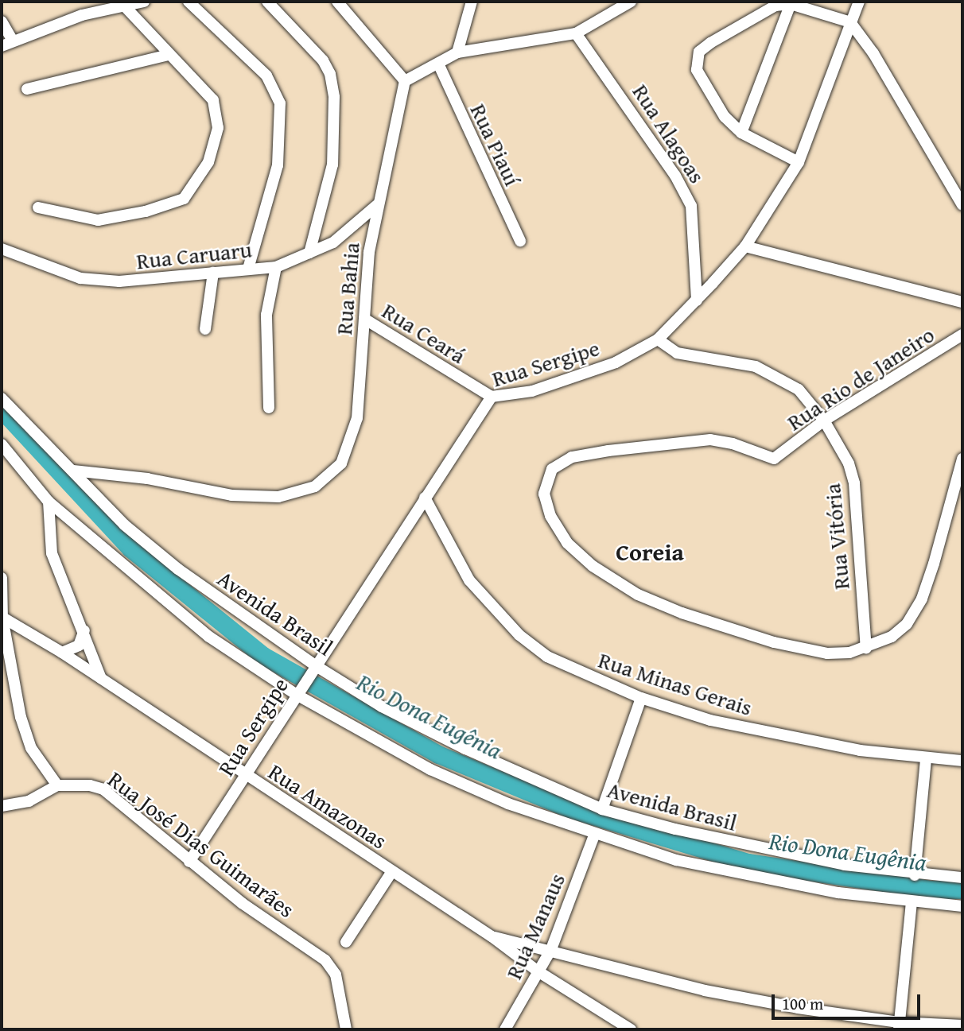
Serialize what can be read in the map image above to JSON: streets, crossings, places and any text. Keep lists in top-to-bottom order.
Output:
{
  "streets": {
    "street": [
      "Rua Alagoas",
      "Rua Piauí",
      "Rua Caruaru",
      "Rua Bahia",
      "Rua Ceará",
      "Rua Sergipe",
      "Rua Rio de Janeiro",
      "Rua Vitória",
      "Avenida Brasil",
      "Rua Minas Gerais",
      "Rua Amazonas",
      "Rua José Dias Guimarães",
      "Rua Manaus"
    ]
  },
  "crossings": [
    ["Rua Alagoas", "Rua Sergipe"],
    ["Rua Caruaru", "Rua Bahia"],
    ["Rua Bahia", "Rua Ceará"],
    ["Rua Bahia", "Avenida Brasil"],
    ["Rua Ceará", "Rua Sergipe"],
    ["Rua Sergipe", "Rua Vitória"],
    ["Rua Sergipe", "Avenida Brasil"],
    ["Rua Sergipe", "Rua Minas Gerais"],
    ["Rua Sergipe", "Rua Amazonas"],
    ["Rua Sergipe", "Rua José Dias Guimarães"],
    ["Rua Rio de Janeiro", "Rua Vitória"],
    ["Rua Amazonas", "Rua Manaus"]
  ],
  "districts": ["Coreia"],
  "water": ["Rio Dona Eugênia"],
  "scale_bar": "100 m"
}
